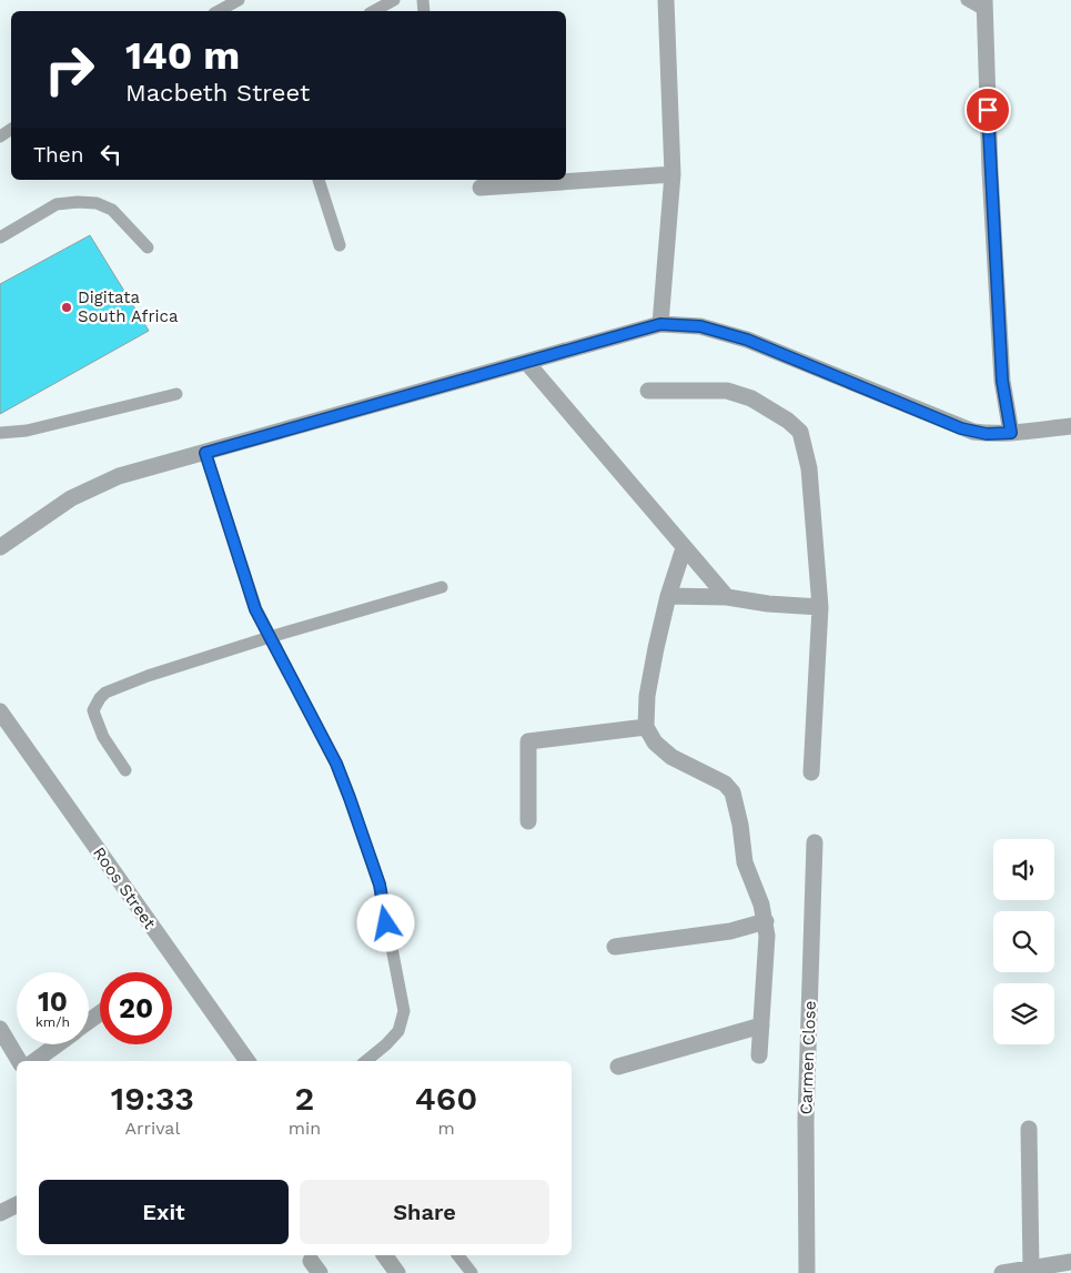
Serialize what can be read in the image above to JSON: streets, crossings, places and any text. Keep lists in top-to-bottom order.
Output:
{
  "streets": {
    "street": ["Roos Street", "Carmen Close"]
  },
  "places": ["Digitata South Africa"],
  "page": {
    "turn": ["140 m", "Macbeth Street"],
    "then": "Then",
    "speed": "10 km/h",
    "limit": "20",
    "eta": [
      "19:33",
      "Arrival",
      "2",
      "min",
      "460",
      "m"
    ],
    "buttons": ["Exit", "Share"]
  }
}
